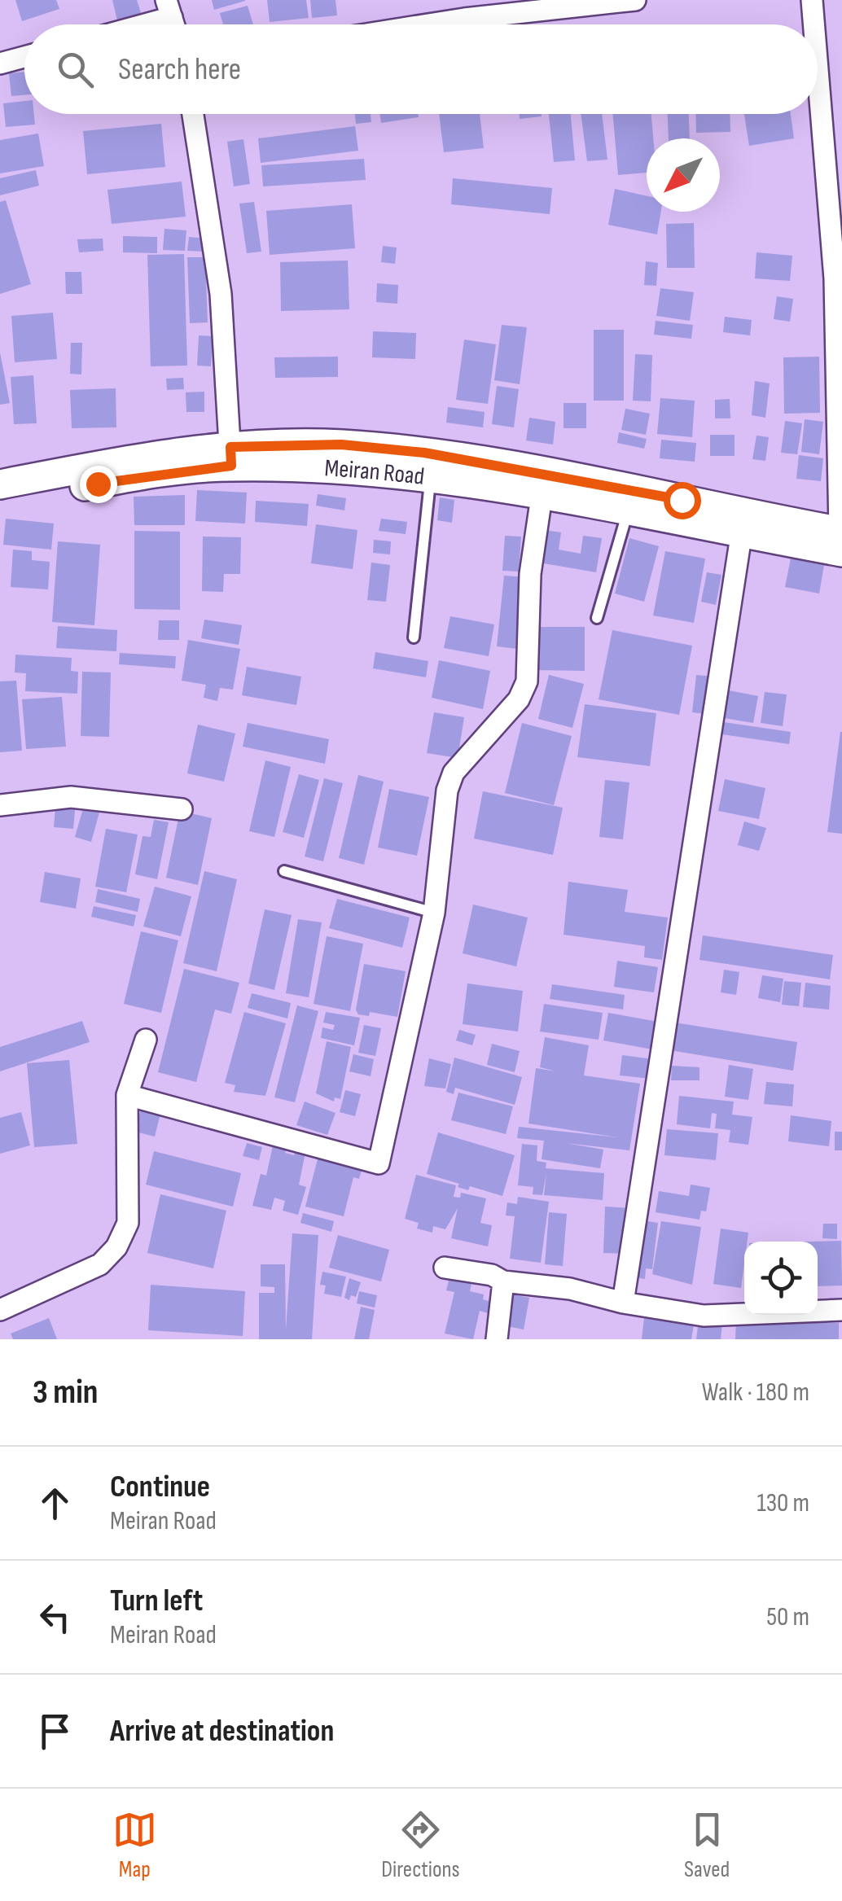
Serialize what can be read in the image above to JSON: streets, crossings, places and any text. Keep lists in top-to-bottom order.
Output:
{
  "streets": {
    "main road": ["Meiran Road"]
  },
  "north": "bottom left",
  "page": {
    "search": "Search here",
    "heading": ["3 min", "Walk · 180 m"],
    "list": [
      ["Continue", "Meiran Road", "130 m"],
      ["Turn left", "Meiran Road", "50 m"],
      "Arrive at destination"
    ],
    "nav": ["Map", "Directions", "Saved"]
  }
}
